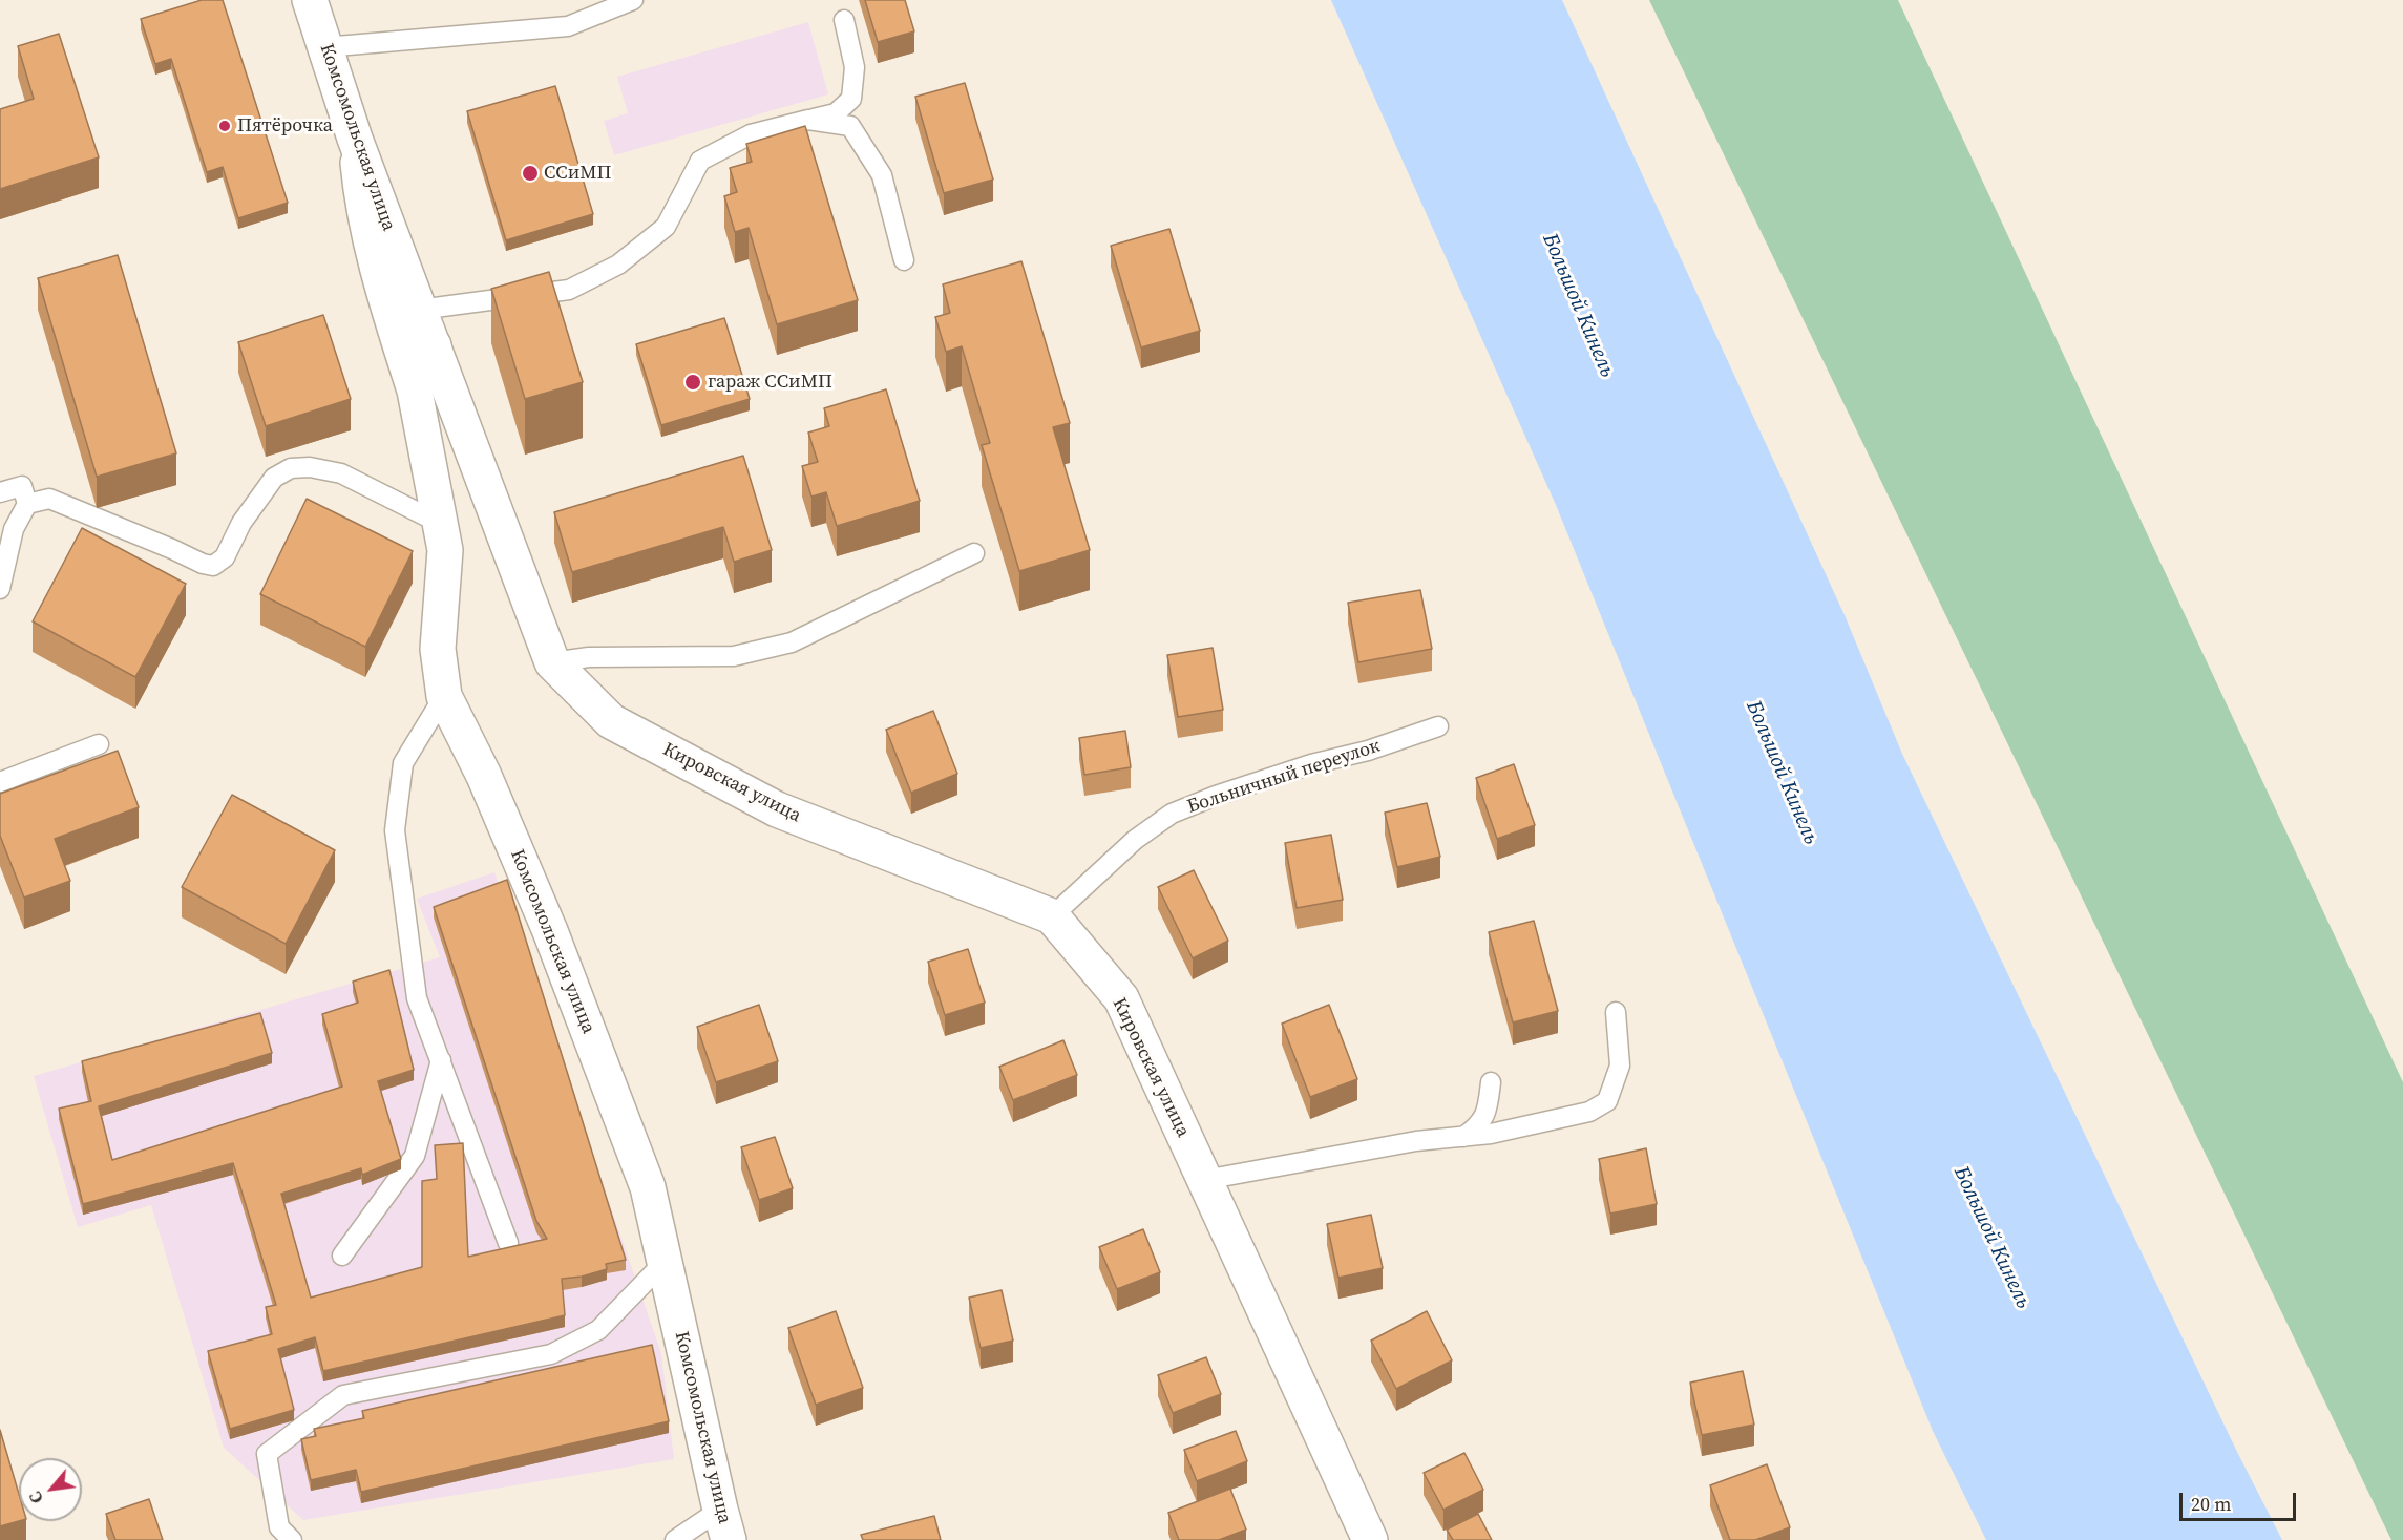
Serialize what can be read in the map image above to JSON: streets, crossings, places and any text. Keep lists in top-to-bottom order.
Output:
{
  "streets": {
    "main road": ["Комсомольская улица", "Кировская улица"],
    "lane": ["Больничный переулок"]
  },
  "crossings": [
    ["Комсомольская улица", "Кировская улица"],
    ["Больничный переулок", "Кировская улица"]
  ],
  "water": ["Большой Кинель"],
  "places": ["Пятёрочка", "ССиМП", "гараж ССиМП"],
  "scale_bar": "20 m",
  "north": "bottom left"
}
